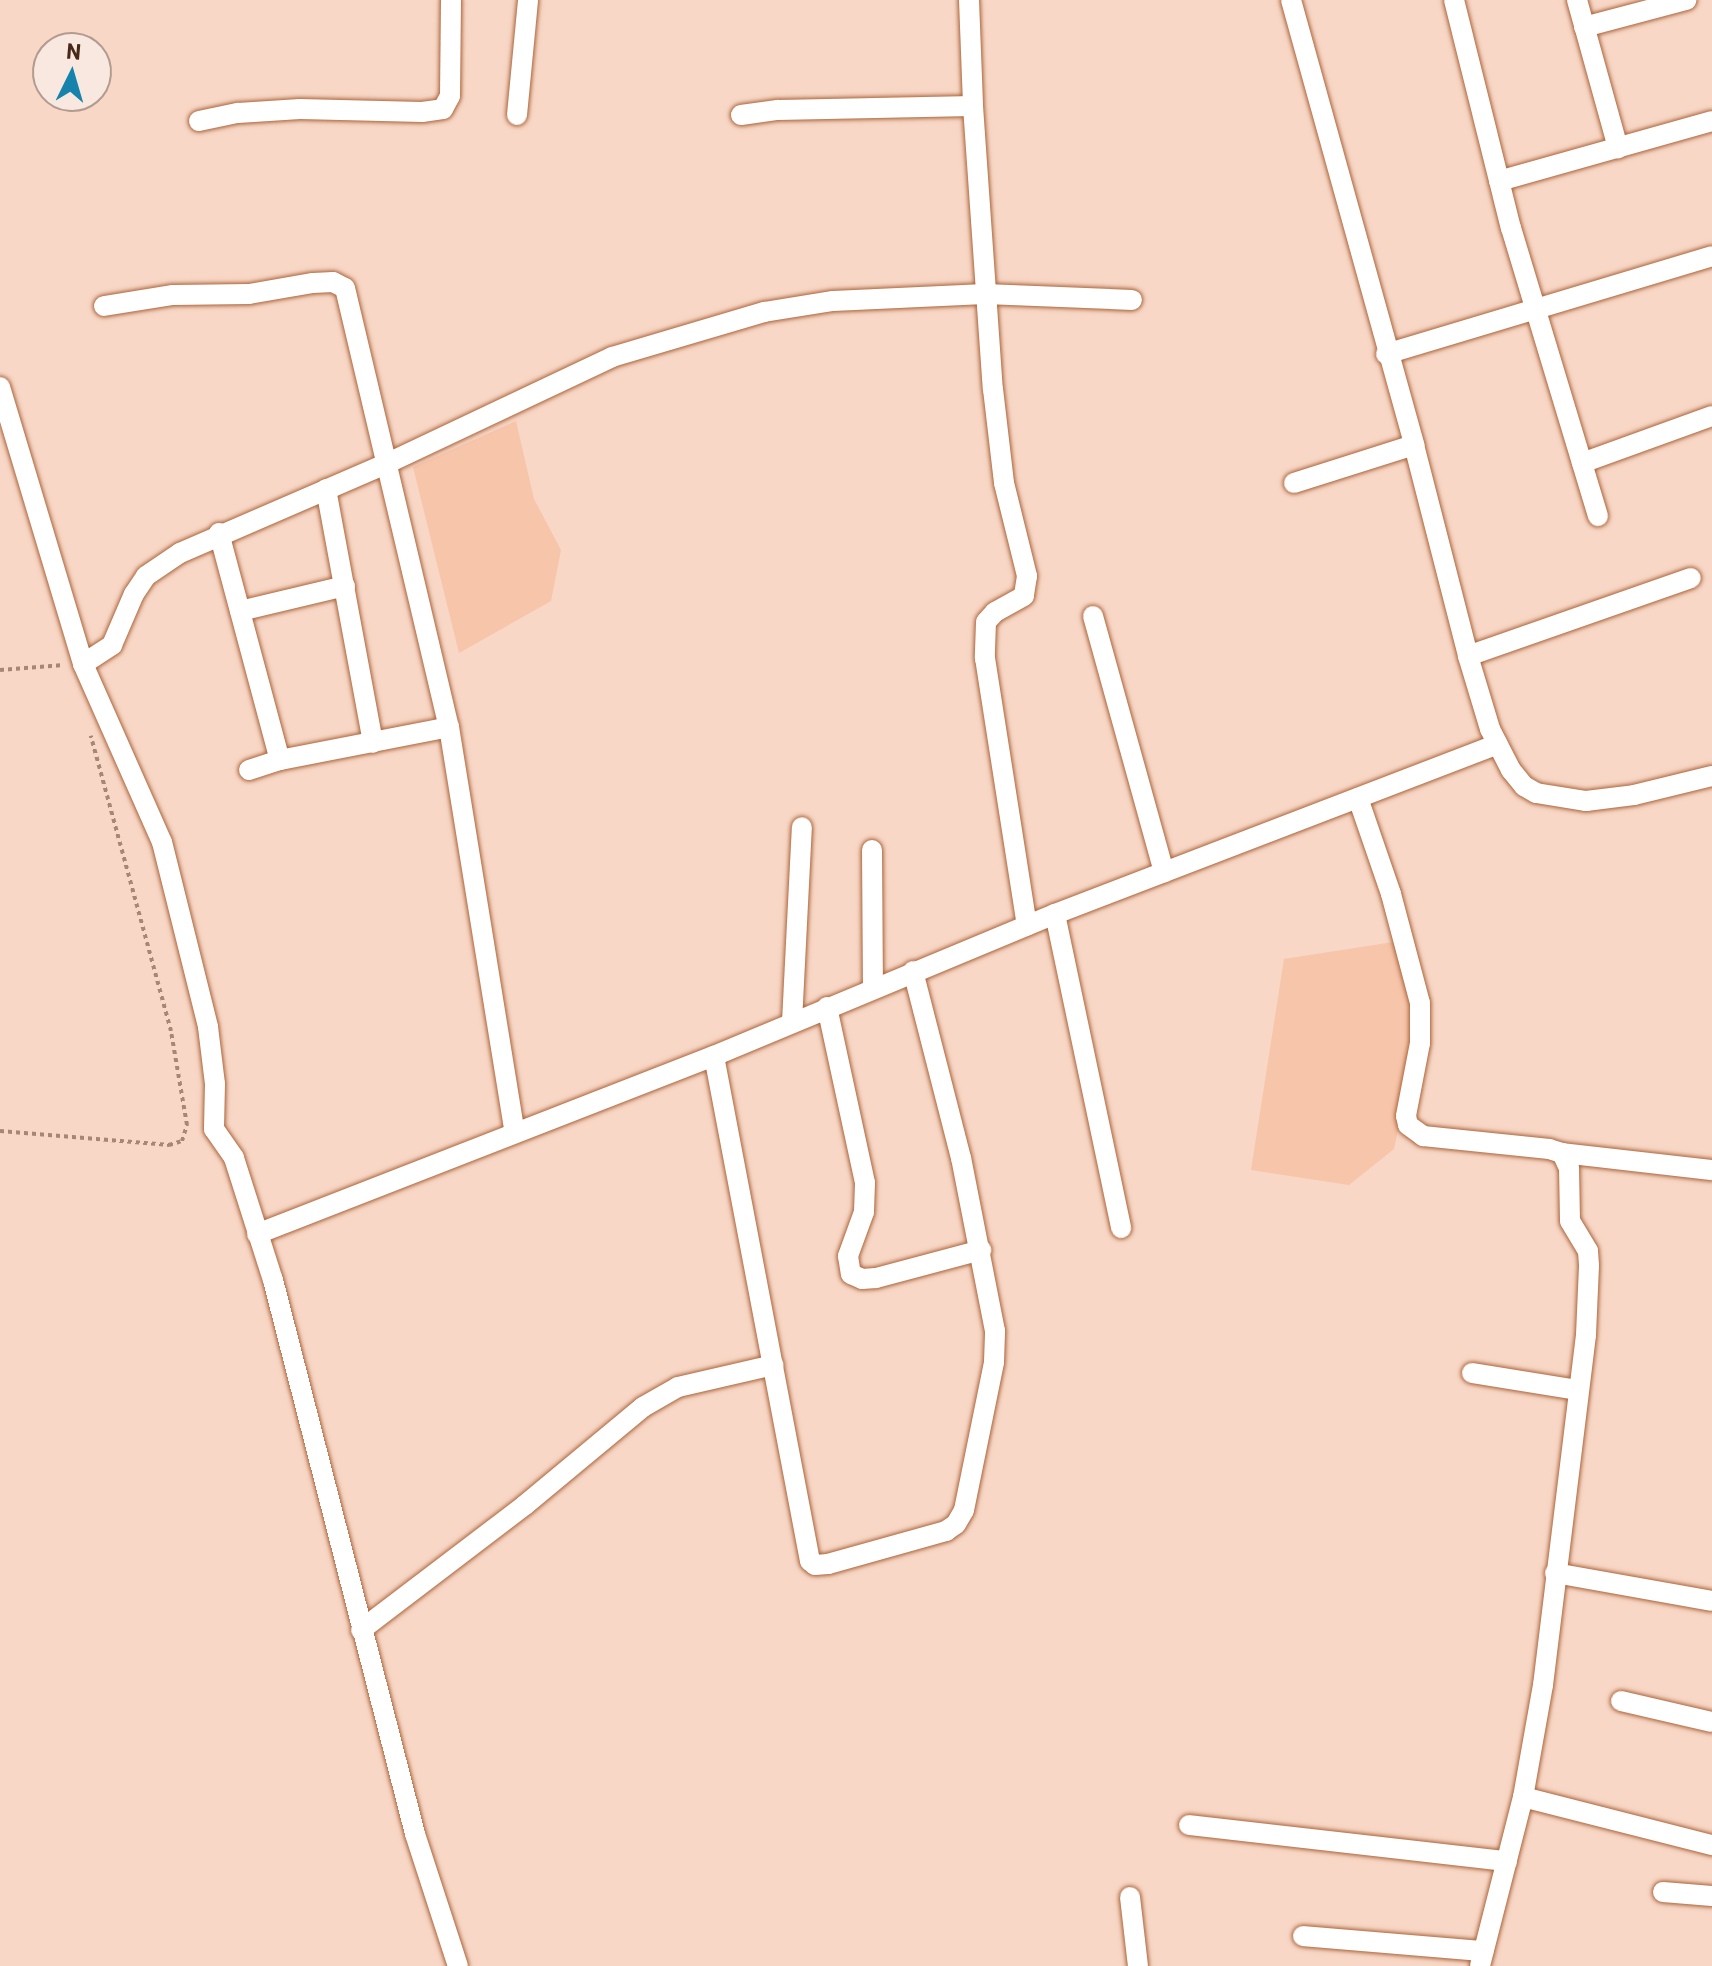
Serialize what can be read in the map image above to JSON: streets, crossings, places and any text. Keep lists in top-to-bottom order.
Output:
{
  "north": "top"
}
